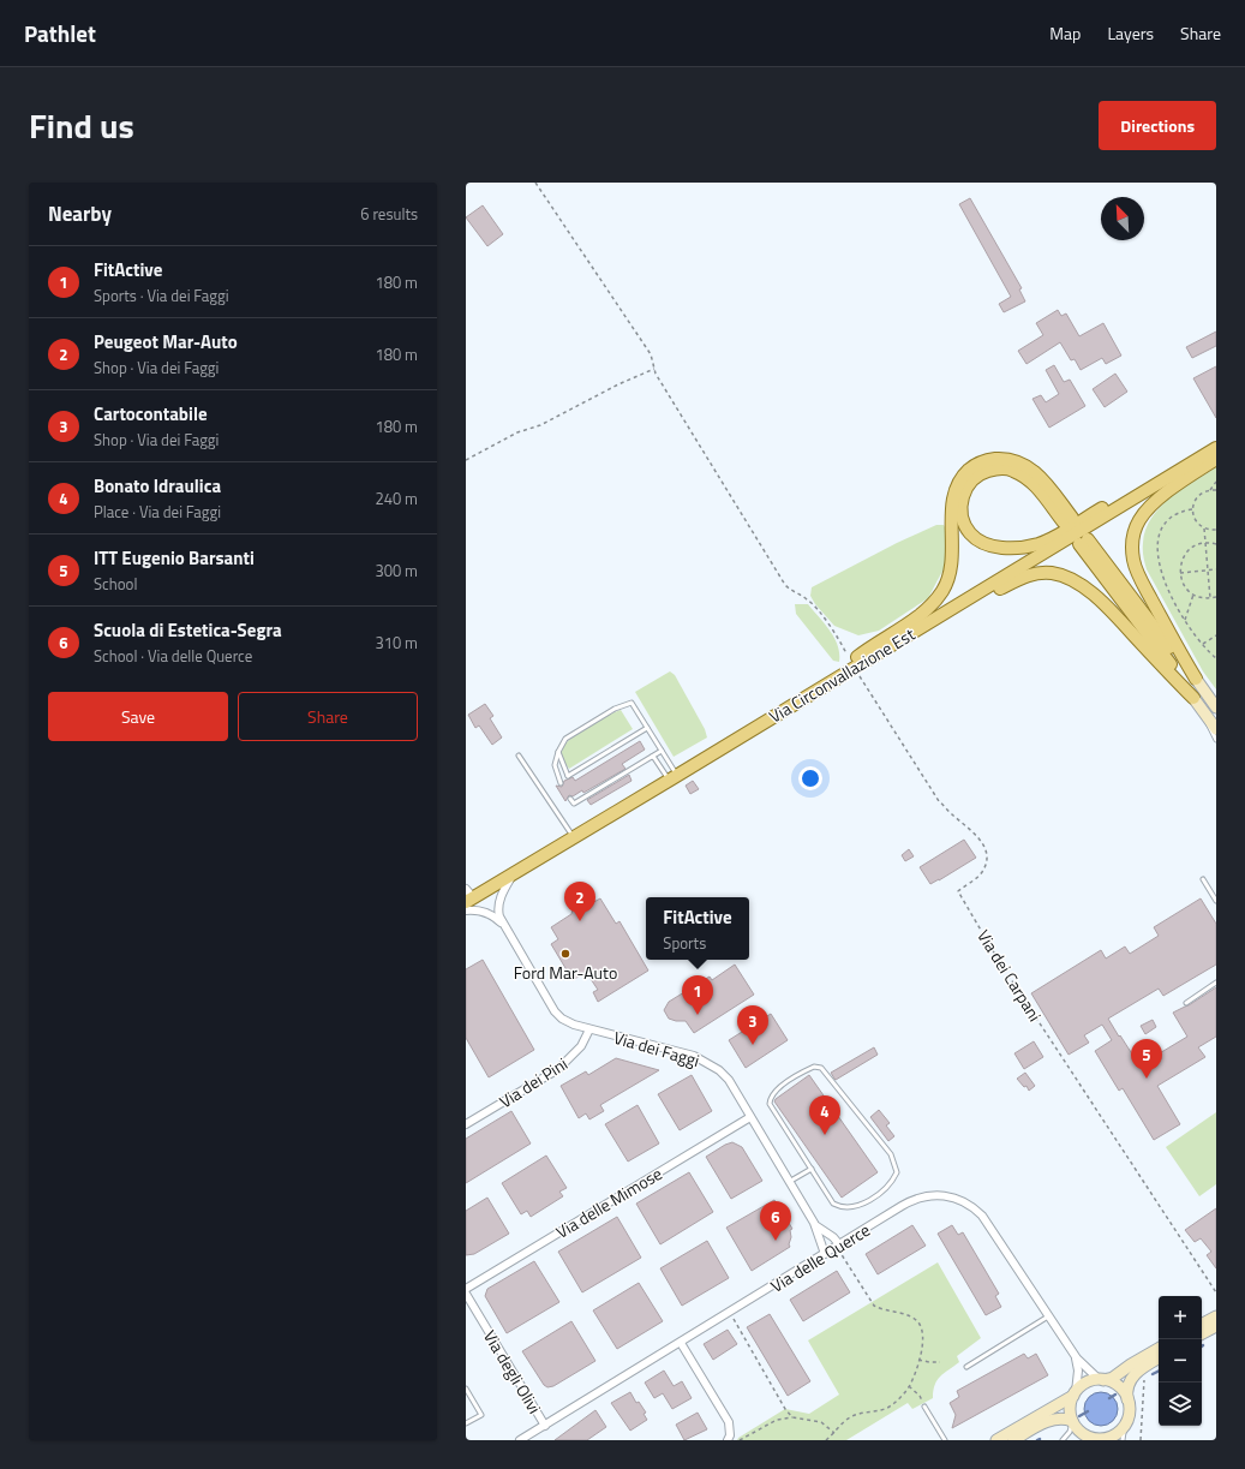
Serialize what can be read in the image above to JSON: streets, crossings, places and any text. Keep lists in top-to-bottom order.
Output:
{
  "streets": {
    "main road": ["Via Circonvallazione Est"],
    "street": [
      "Via dei Faggi",
      "Via dei Pini",
      "Via delle Mimose",
      "Via delle Querce",
      "Via degli Olivi"
    ],
    "path": ["Via dei Carpani"]
  },
  "crossings": [
    ["Via Circonvallazione Est", "Via dei Carpani"],
    ["Via Circonvallazione Est", "Via dei Faggi"],
    ["Via dei Faggi", "Via dei Pini"],
    ["Via dei Faggi", "Via delle Mimose"],
    ["Via dei Faggi", "Via delle Querce"],
    ["Via delle Querce", "Via degli Olivi"]
  ],
  "places": ["Ford Mar-Auto"],
  "north": "top left",
  "page": {
    "header": "Pathlet",
    "nav": ["Map", "Layers", "Share"],
    "title": "Find us",
    "buttons": [
      "Directions",
      ["Save", "Share"]
    ],
    "heading": ["Nearby", "6 results"],
    "list": [
      {
        "mark": "1",
        "name": "FitActive",
        "note": "Sports · Via dei Faggi",
        "value": "180 m"
      },
      {
        "mark": "2",
        "name": "Peugeot Mar-Auto",
        "note": "Shop · Via dei Faggi",
        "value": "180 m"
      },
      {
        "mark": "3",
        "name": "Cartocontabile",
        "note": "Shop · Via dei Faggi",
        "value": "180 m"
      },
      {
        "mark": "4",
        "name": "Bonato Idraulica",
        "note": "Place · Via dei Faggi",
        "value": "240 m"
      },
      {
        "mark": "5",
        "name": "ITT Eugenio Barsanti",
        "note": "School",
        "value": "300 m"
      },
      {
        "mark": "6",
        "name": "Scuola di Estetica-Segra",
        "note": "School · Via delle Querce",
        "value": "310 m"
      }
    ],
    "pins": [
      "2",
      "1",
      "3",
      "5",
      "4",
      "6"
    ],
    "popup": ["FitActive", "Sports"],
    "map_buttons": ["+", "−"]
  }
}
